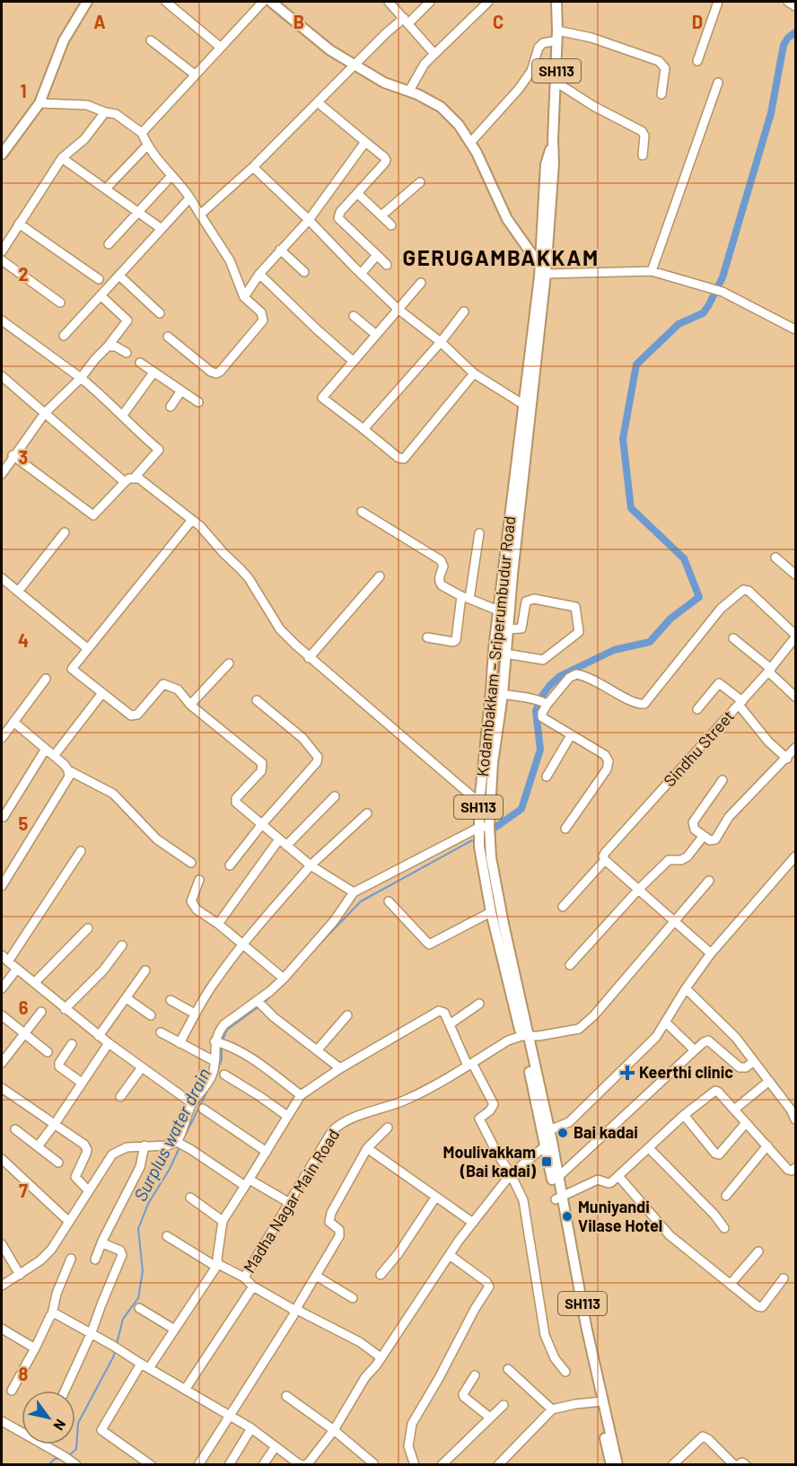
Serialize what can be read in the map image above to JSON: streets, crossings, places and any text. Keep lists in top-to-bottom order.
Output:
{
  "streets": {
    "main road": ["SH113", "Kodambakkam – Sriperumbudur Road"],
    "street": ["Sindhu Street", "Madha Nagar Main Road"]
  },
  "crossings": [
    ["Kodambakkam – Sriperumbudur Road", "Madha Nagar Main Road"]
  ],
  "districts": ["GERUGAMBAKKAM"],
  "water": ["Surplus water drain"],
  "places": {
    "health": ["Keerthi clinic"],
    "other": ["Bai kadai", "Muniyandi Vilase Hotel"],
    "transit": ["Moulivakkam (Bai kadai)"]
  },
  "north": "bottom right",
  "grid": {
    "columns": [
      "A",
      "B",
      "C",
      "D"
    ],
    "rows": [
      "1",
      "2",
      "3",
      "4",
      "5",
      "6",
      "7",
      "8"
    ]
  }
}
